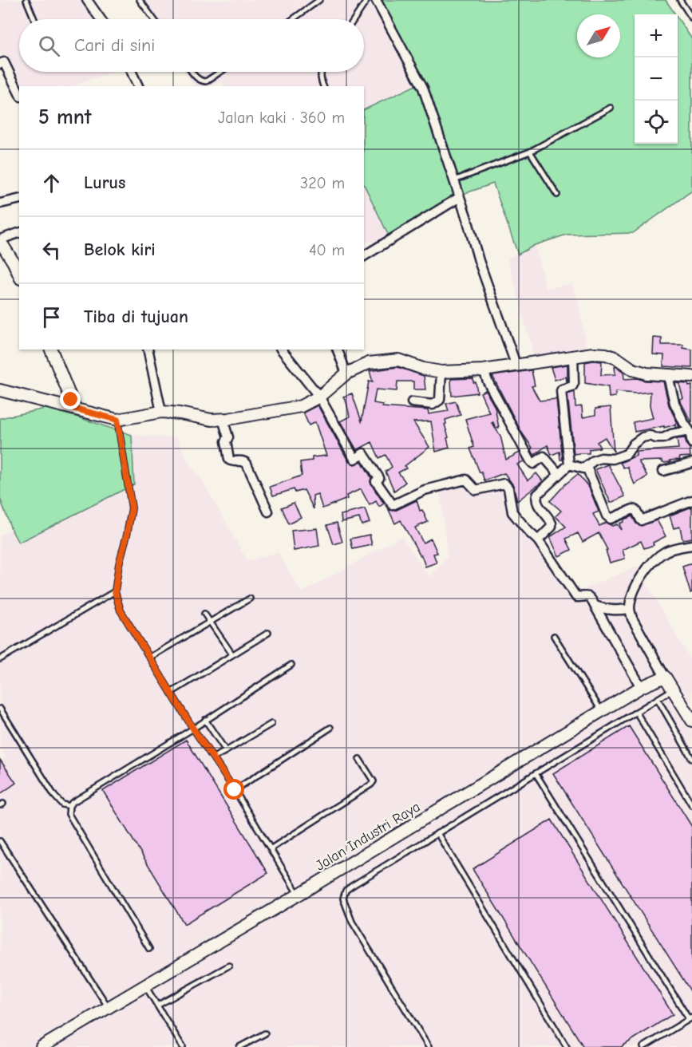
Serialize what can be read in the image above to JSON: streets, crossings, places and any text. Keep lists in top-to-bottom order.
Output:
{
  "streets": {
    "street": ["Jalan Industri Raya"]
  },
  "north": "top right",
  "page": {
    "map_buttons": ["+", "−"],
    "search": "Cari di sini",
    "heading": ["5 mnt", "Jalan kaki · 360 m"],
    "list": [
      ["Lurus", "320 m"],
      ["Belok kiri", "40 m"],
      "Tiba di tujuan"
    ]
  }
}
